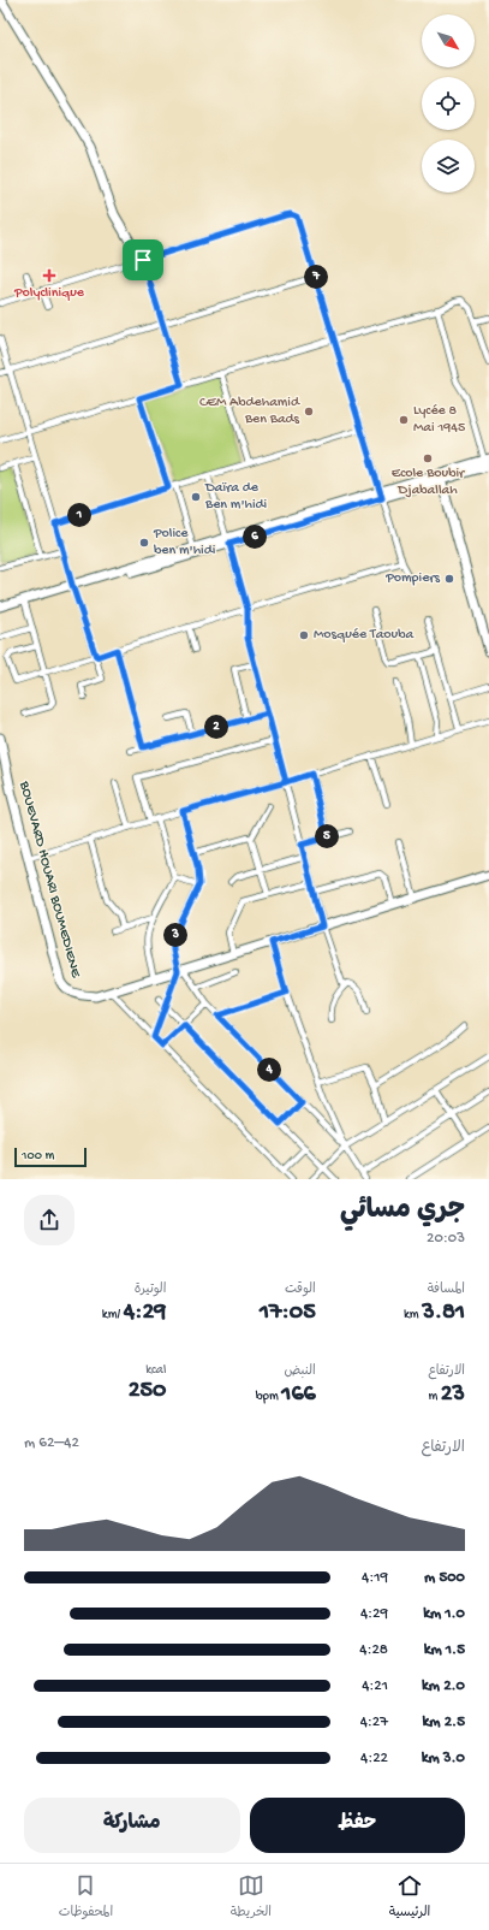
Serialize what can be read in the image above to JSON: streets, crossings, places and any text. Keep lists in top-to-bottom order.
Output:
{
  "streets": {
    "street": ["BOUEVARD HOUARI BOUMEDIENE"]
  },
  "places": {
    "health": ["Polyclinique"],
    "other": [
      "CEM Abdehamid Ben Bads",
      "Lycée 8 Mai 1945",
      "Ecole Boubir Djaballah",
      "Daïra de Ben m'hidi",
      "Police ben m'hidi",
      "Pompiers",
      "Mosquée Taouba"
    ]
  },
  "scale_bar": "100 m",
  "north": "bottom right",
  "page": {
    "pins": [
      "7",
      "1",
      "6",
      "2",
      "5",
      "3",
      "4"
    ],
    "scale": "100 m",
    "heading": ["جري مسائي", "20:03"],
    "stats": [
      ["المسافة", "3.81 km"],
      ["الوقت", "17:05"],
      ["الوتيرة", "4:29 /km"],
      ["الارتفاع", "23 m"],
      ["النبض", "166 bpm"],
      ["kcal", "250"]
    ],
    "chart": ["الارتفاع", "42–62 m"],
    "list": [
      {
        "name": "500 m",
        "note": "4:19"
      },
      {
        "name": "1.0 km",
        "note": "4:29"
      },
      {
        "name": "1.5 km",
        "note": "4:28"
      },
      {
        "name": "2.0 km",
        "note": "4:21"
      },
      {
        "name": "2.5 km",
        "note": "4:27"
      },
      {
        "name": "3.0 km",
        "note": "4:22"
      }
    ],
    "buttons": ["حفظ", "مشاركة"],
    "tabs": ["الرئيسية", "الخريطة", "المحفوظات"]
  }
}
